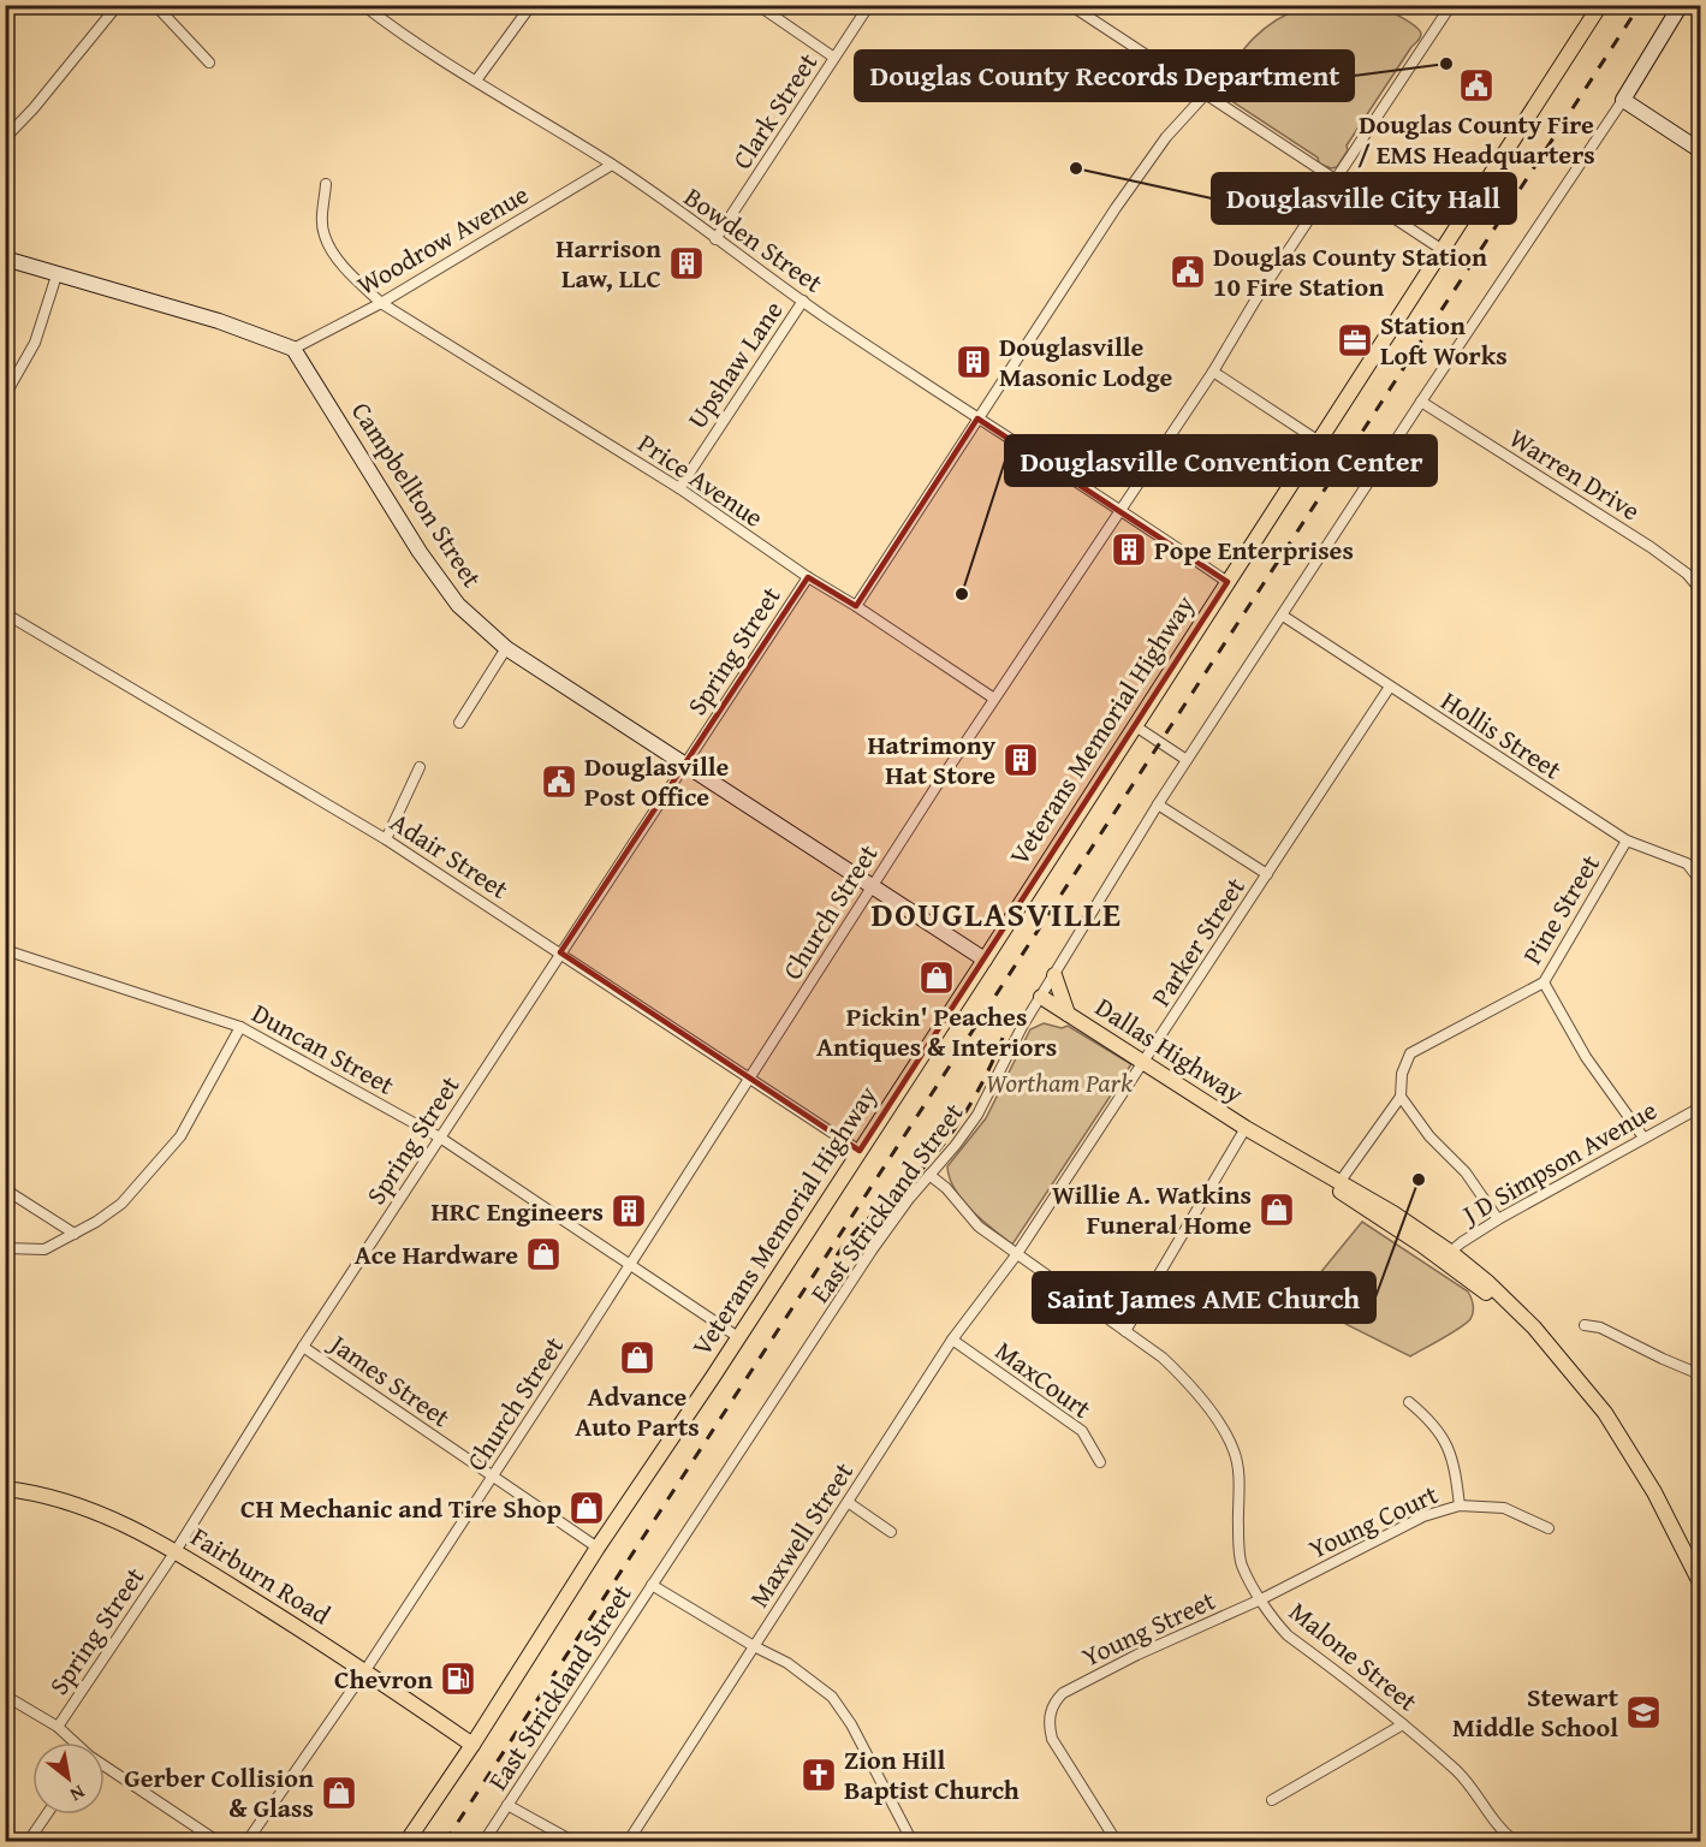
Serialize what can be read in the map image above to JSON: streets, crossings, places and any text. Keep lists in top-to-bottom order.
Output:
{
  "streets": {
    "main road": [
      "Campbellton Street",
      "Veterans Memorial Highway",
      "Dallas Highway",
      "Fairburn Road"
    ],
    "street": [
      "Clark Street",
      "Woodrow Avenue",
      "Bowden Street",
      "Upshaw Lane",
      "Warren Drive",
      "Price Avenue",
      "Spring Street",
      "Hollis Street",
      "Adair Street",
      "Pine Street",
      "Church Street",
      "Parker Street",
      "Duncan Street",
      "J D Simpson Avenue",
      "East Strickland Street",
      "MaxCourt",
      "James Street",
      "Young Court",
      "Maxwell Street",
      "Young Street",
      "Malone Street"
    ]
  },
  "crossings": [
    ["Clark Street", "Bowden Street"],
    ["Woodrow Avenue", "Bowden Street"],
    ["Woodrow Avenue", "Price Avenue"],
    ["Woodrow Avenue", "Campbellton Street"],
    ["Bowden Street", "Upshaw Lane"],
    ["Bowden Street", "Veterans Memorial Highway"],
    ["Bowden Street", "Church Street"],
    ["Upshaw Lane", "Price Avenue"],
    ["Warren Drive", "East Strickland Street"],
    ["Price Avenue", "Spring Street"],
    ["Price Avenue", "Church Street"],
    ["Campbellton Street", "Spring Street"],
    ["Campbellton Street", "Veterans Memorial Highway"],
    ["Campbellton Street", "Church Street"],
    ["Spring Street", "Adair Street"],
    ["Spring Street", "Duncan Street"],
    ["Spring Street", "James Street"],
    ["Spring Street", "Fairburn Road"],
    ["Veterans Memorial Highway", "Adair Street"],
    ["Veterans Memorial Highway", "Duncan Street"],
    ["Veterans Memorial Highway", "James Street"],
    ["Veterans Memorial Highway", "Fairburn Road"],
    ["Hollis Street", "Pine Street"],
    ["Hollis Street", "Parker Street"],
    ["Hollis Street", "East Strickland Street"],
    ["Adair Street", "Church Street"],
    ["Church Street", "Duncan Street"],
    ["Church Street", "James Street"],
    ["Church Street", "Fairburn Road"],
    ["Parker Street", "Dallas Highway"],
    ["Parker Street", "Maxwell Street"],
    ["Parker Street", "Malone Street"],
    ["Dallas Highway", "J D Simpson Avenue"],
    ["Dallas Highway", "East Strickland Street"],
    ["East Strickland Street", "Malone Street"],
    ["MaxCourt", "Maxwell Street"],
    ["Young Court", "Young Street"],
    ["Young Court", "Malone Street"],
    ["Maxwell Street", "Malone Street"],
    ["Young Street", "Malone Street"]
  ],
  "districts": ["DOUGLASVILLE"],
  "parks": ["Wortham Park"],
  "places": {
    "other": [
      "Douglas County Records Department",
      "Douglasville City Hall",
      "Douglasville Convention Center",
      "Saint James AME Church"
    ],
    "public building": ["Douglas County Fire / EMS Headquarters", "Douglas County Station 10 Fire Station", "Douglasville Post Office"],
    "building": [
      "Harrison Law, LLC",
      "Douglasville Masonic Lodge",
      "Pope Enterprises",
      "Hatrimony Hat Store",
      "HRC Engineers"
    ],
    "office": ["Station Loft Works"],
    "shop": [
      "Pickin' Peaches Antiques & Interiors",
      "Willie A. Watkins Funeral Home",
      "Ace Hardware",
      "Advance Auto Parts",
      "CH Mechanic and Tire Shop",
      "Gerber Collision & Glass"
    ],
    "fuel station": ["Chevron"],
    "school or university": ["Stewart Middle School"],
    "church": ["Zion Hill Baptist Church"]
  },
  "north": "bottom right"
}
